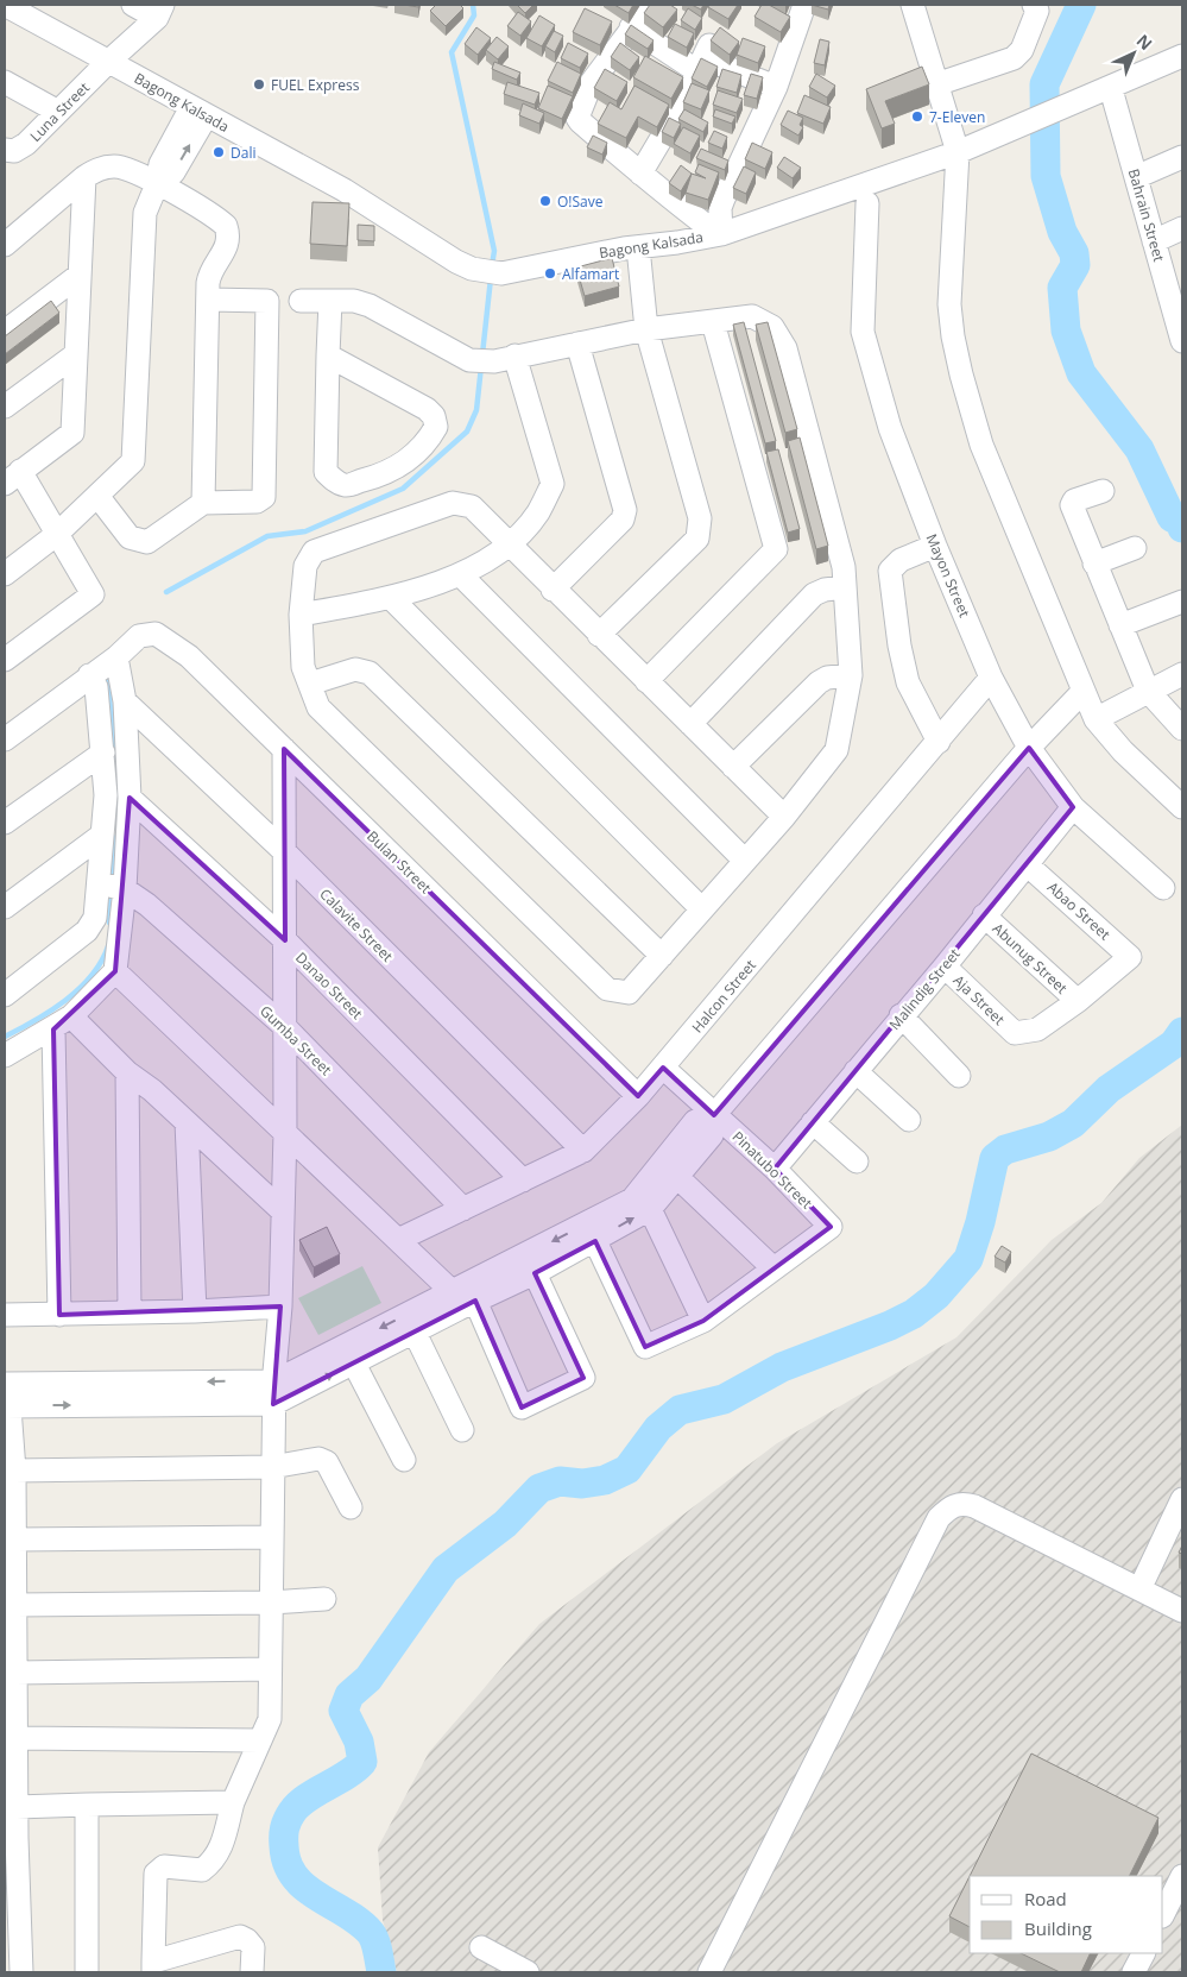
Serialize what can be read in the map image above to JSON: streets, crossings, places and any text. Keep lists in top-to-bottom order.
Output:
{
  "streets": {
    "street": [
      "Bagong Kalsada",
      "Luna Street",
      "Bahrain Street",
      "Mayon Street",
      "Bulan Street",
      "Abao Street",
      "Calavite Street",
      "Abunug Street",
      "Danao Street",
      "Malindig Street",
      "Halcon Street",
      "Aja Street",
      "Gumba Street",
      "Pinatubo Street"
    ]
  },
  "crossings": [
    ["Bagong Kalsada", "Luna Street"],
    ["Bagong Kalsada", "Bahrain Street"],
    ["Mayon Street", "Malindig Street"],
    ["Mayon Street", "Halcon Street"],
    ["Bulan Street", "Halcon Street"],
    ["Abao Street", "Abunug Street"],
    ["Abao Street", "Malindig Street"],
    ["Abao Street", "Aja Street"],
    ["Calavite Street", "Halcon Street"],
    ["Abunug Street", "Malindig Street"],
    ["Abunug Street", "Aja Street"],
    ["Danao Street", "Halcon Street"],
    ["Malindig Street", "Aja Street"],
    ["Malindig Street", "Pinatubo Street"],
    ["Halcon Street", "Gumba Street"],
    ["Halcon Street", "Pinatubo Street"]
  ],
  "places": [
    "FUEL Express",
    "7-Eleven",
    "Dali",
    "O!Save",
    "Alfamart"
  ],
  "legend": ["Road", "Building"],
  "north": "top right"
}
